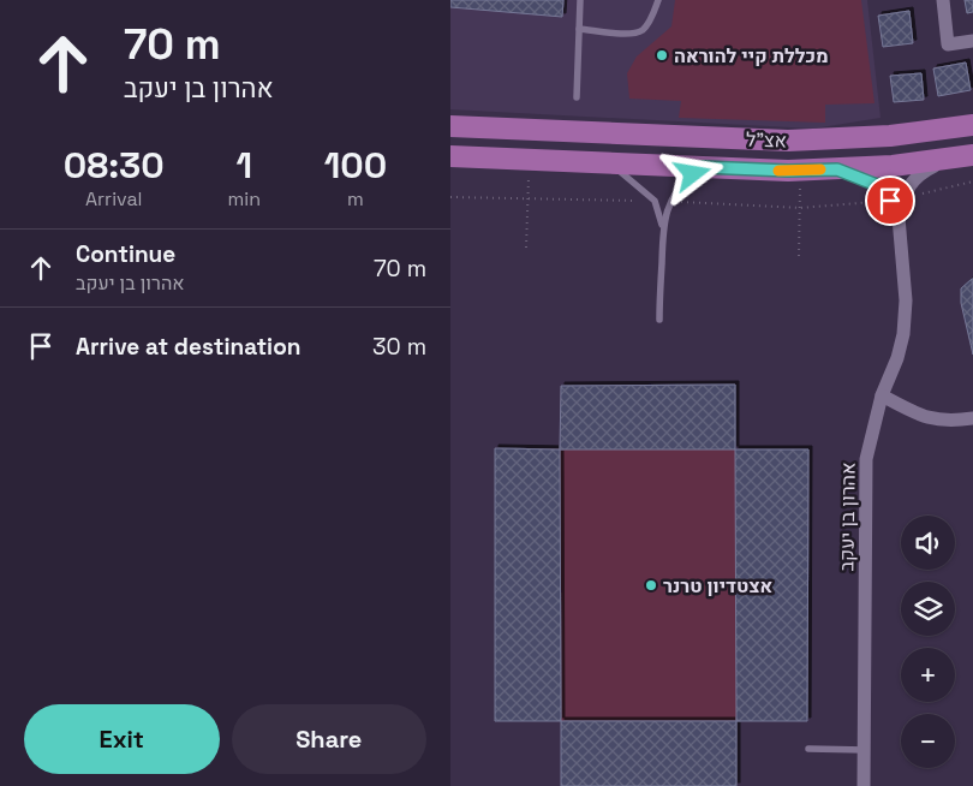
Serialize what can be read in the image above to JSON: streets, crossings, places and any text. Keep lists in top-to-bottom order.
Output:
{
  "streets": {
    "main road": ["אצ\"ל"],
    "street": ["אהרון בן יעקב"]
  },
  "crossings": [
    ["אצ\"ל", "אהרון בן יעקב"]
  ],
  "places": ["מכללת קיי להוראה", "אצטדיון טרנר"],
  "page": {
    "turn": ["70 m", "אהרון בן יעקב"],
    "eta": [
      "08:30",
      "Arrival",
      "1",
      "min",
      "100",
      "m"
    ],
    "list": [
      {
        "name": "Continue",
        "note": "אהרון בן יעקב",
        "value": "70 m"
      },
      {
        "name": "Arrive at destination",
        "value": "30 m"
      }
    ],
    "map_buttons": ["+", "−"],
    "buttons": ["Exit", "Share"]
  }
}
